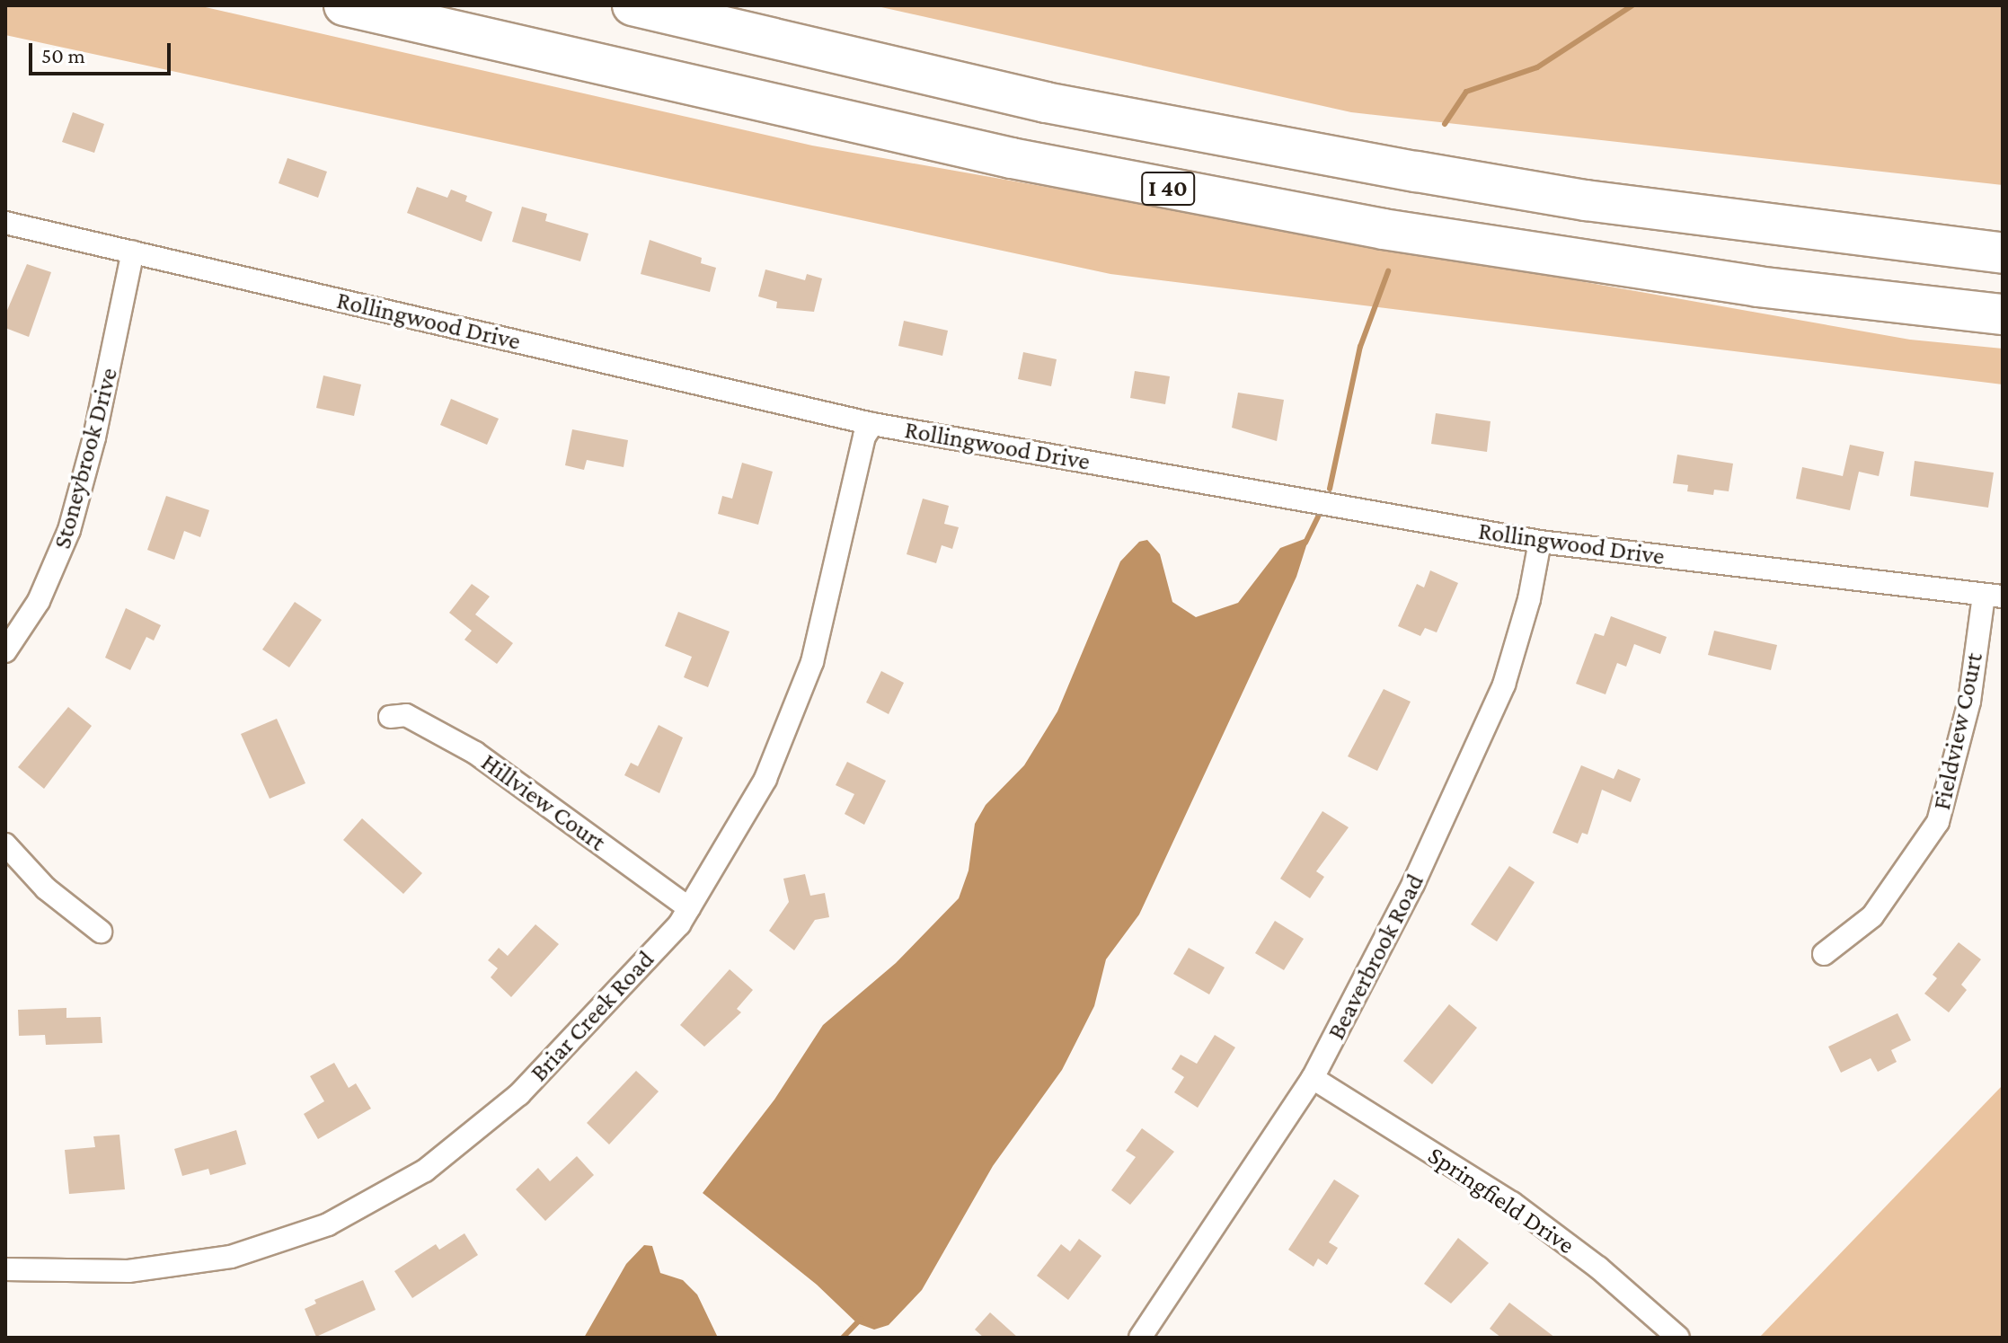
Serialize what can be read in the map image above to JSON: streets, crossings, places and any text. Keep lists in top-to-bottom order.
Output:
{
  "streets": {
    "highway": ["I 40"],
    "street": [
      "Rollingwood Drive",
      "Stoneybrook Drive",
      "Fieldview Court",
      "Hillview Court",
      "Beaverbrook Road",
      "Briar Creek Road",
      "Springfield Drive"
    ]
  },
  "crossings": [
    ["Rollingwood Drive", "Stoneybrook Drive"],
    ["Rollingwood Drive", "Fieldview Court"],
    ["Rollingwood Drive", "Beaverbrook Road"],
    ["Rollingwood Drive", "Briar Creek Road"],
    ["Hillview Court", "Briar Creek Road"],
    ["Beaverbrook Road", "Springfield Drive"]
  ],
  "scale_bar": "50 m"
}
